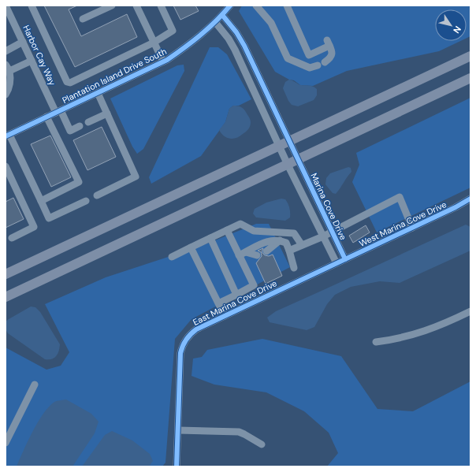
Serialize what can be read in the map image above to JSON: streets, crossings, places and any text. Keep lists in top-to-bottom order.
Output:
{
  "streets": {
    "street": [
      "Harbor Cay Way",
      "Plantation Island Drive South",
      "Marina Cove Drive",
      "West Marina Cove Drive",
      "East Marina Cove Drive"
    ]
  },
  "crossings": [
    ["Harbor Cay Way", "Plantation Island Drive South"],
    ["Marina Cove Drive", "West Marina Cove Drive"],
    ["Marina Cove Drive", "East Marina Cove Drive"],
    ["West Marina Cove Drive", "East Marina Cove Drive"]
  ],
  "north": "bottom right"
}
